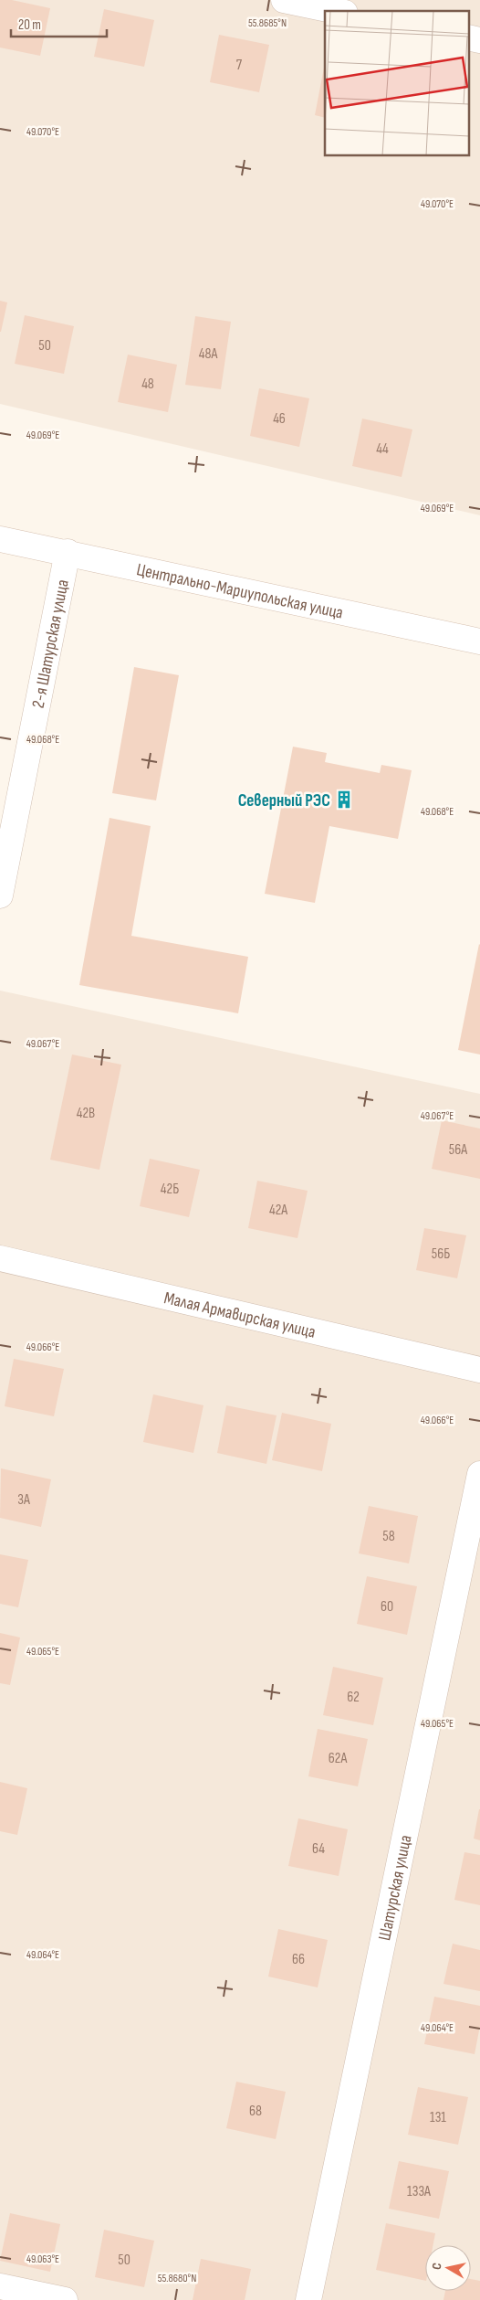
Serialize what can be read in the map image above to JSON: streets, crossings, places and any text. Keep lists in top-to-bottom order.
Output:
{
  "streets": {
    "street": [
      "Центрально-Мариупольская улица",
      "2-я Шатурская улица",
      "Малая Армавирская улица",
      "Шатурская улица"
    ]
  },
  "crossings": [
    ["Центрально-Мариупольская улица", "2-я Шатурская улица"]
  ],
  "places": {
    "building": ["Северный РЭС"]
  },
  "house_numbers": [
    "7",
    "50",
    "48А",
    "48",
    "46",
    "44",
    "42В",
    "56А",
    "42Б",
    "42А",
    "56Б",
    "3А",
    "58",
    "60",
    "62",
    "62А",
    "64",
    "66",
    "68",
    "131",
    "133А",
    "50"
  ],
  "scale_bar": "20 m",
  "north": "left",
  "coordinates": [
    "55.8685°N",
    "49.070°E",
    "49.069°E",
    "49.068°E",
    "49.067°E",
    "49.066°E",
    "49.065°E",
    "49.064°E",
    "49.063°E",
    "55.8680°N"
  ]
}
